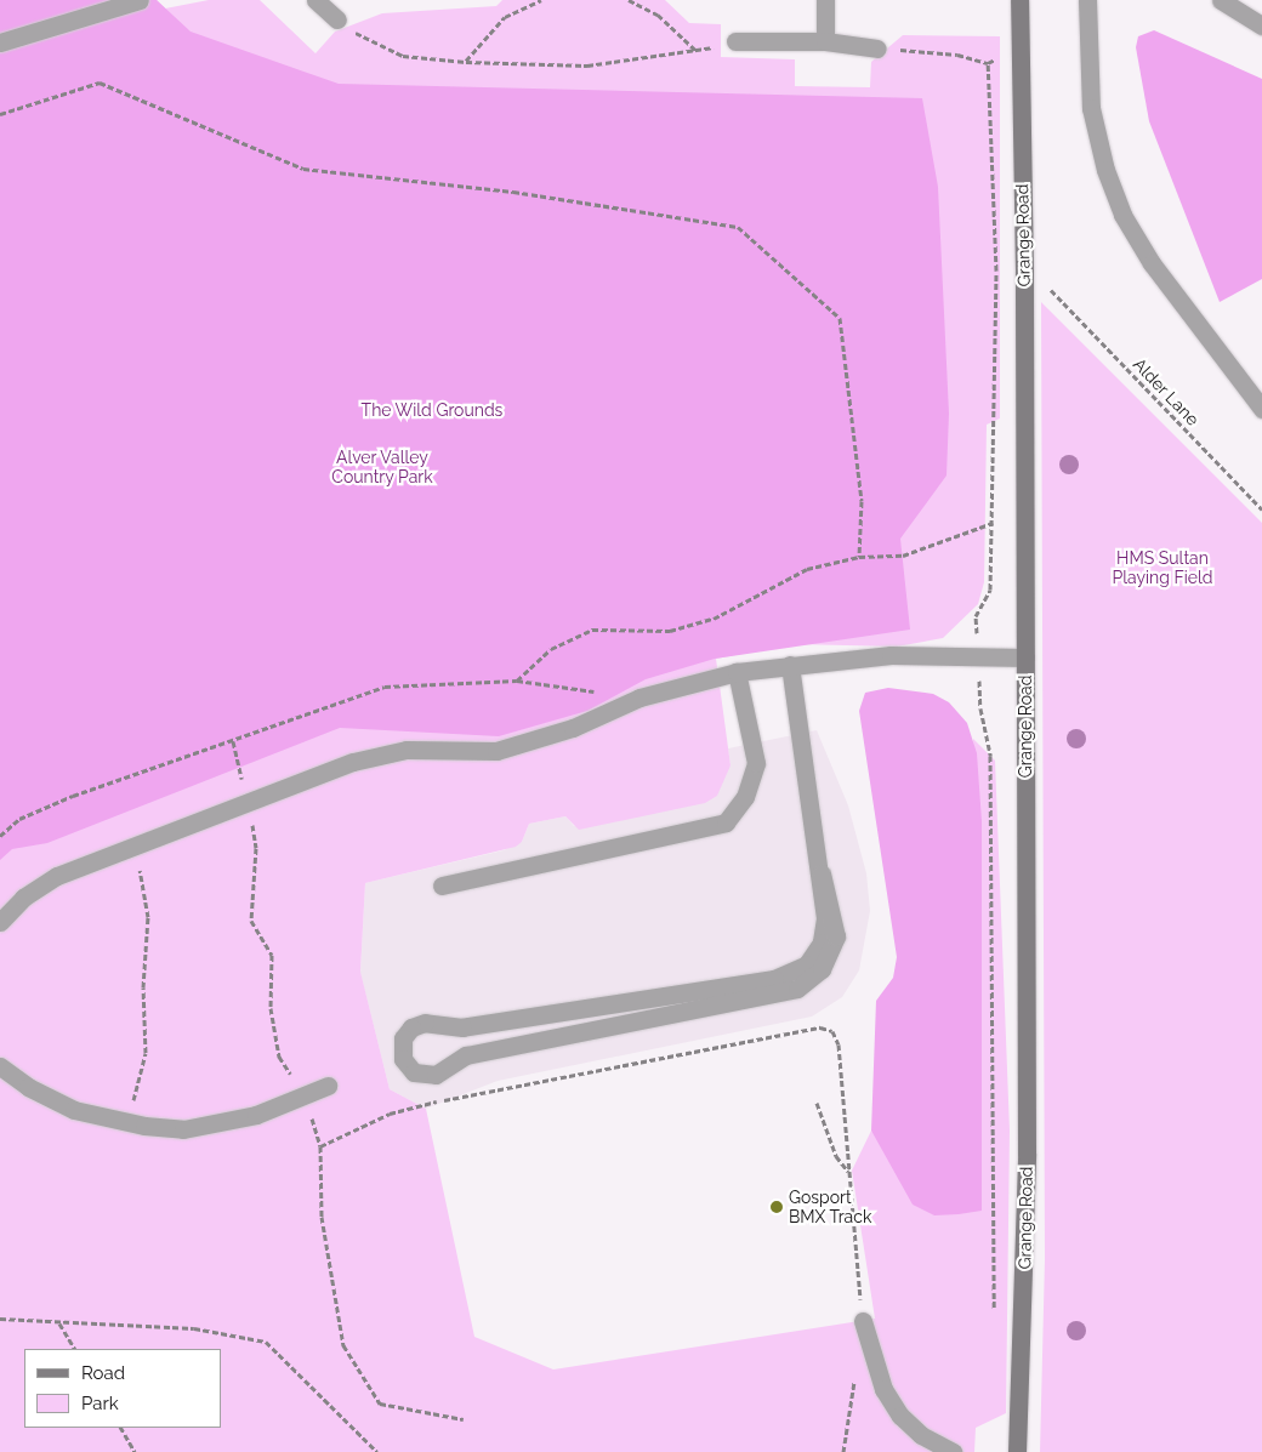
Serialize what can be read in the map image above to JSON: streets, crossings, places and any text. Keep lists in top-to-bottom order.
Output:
{
  "streets": {
    "street": ["Grange Road"],
    "path": ["Alder Lane"]
  },
  "parks": ["The Wild Grounds", "Alver Valley Country Park", "HMS Sultan Playing Field"],
  "places": ["Gosport BMX Track"],
  "legend": ["Road", "Park"]
}
